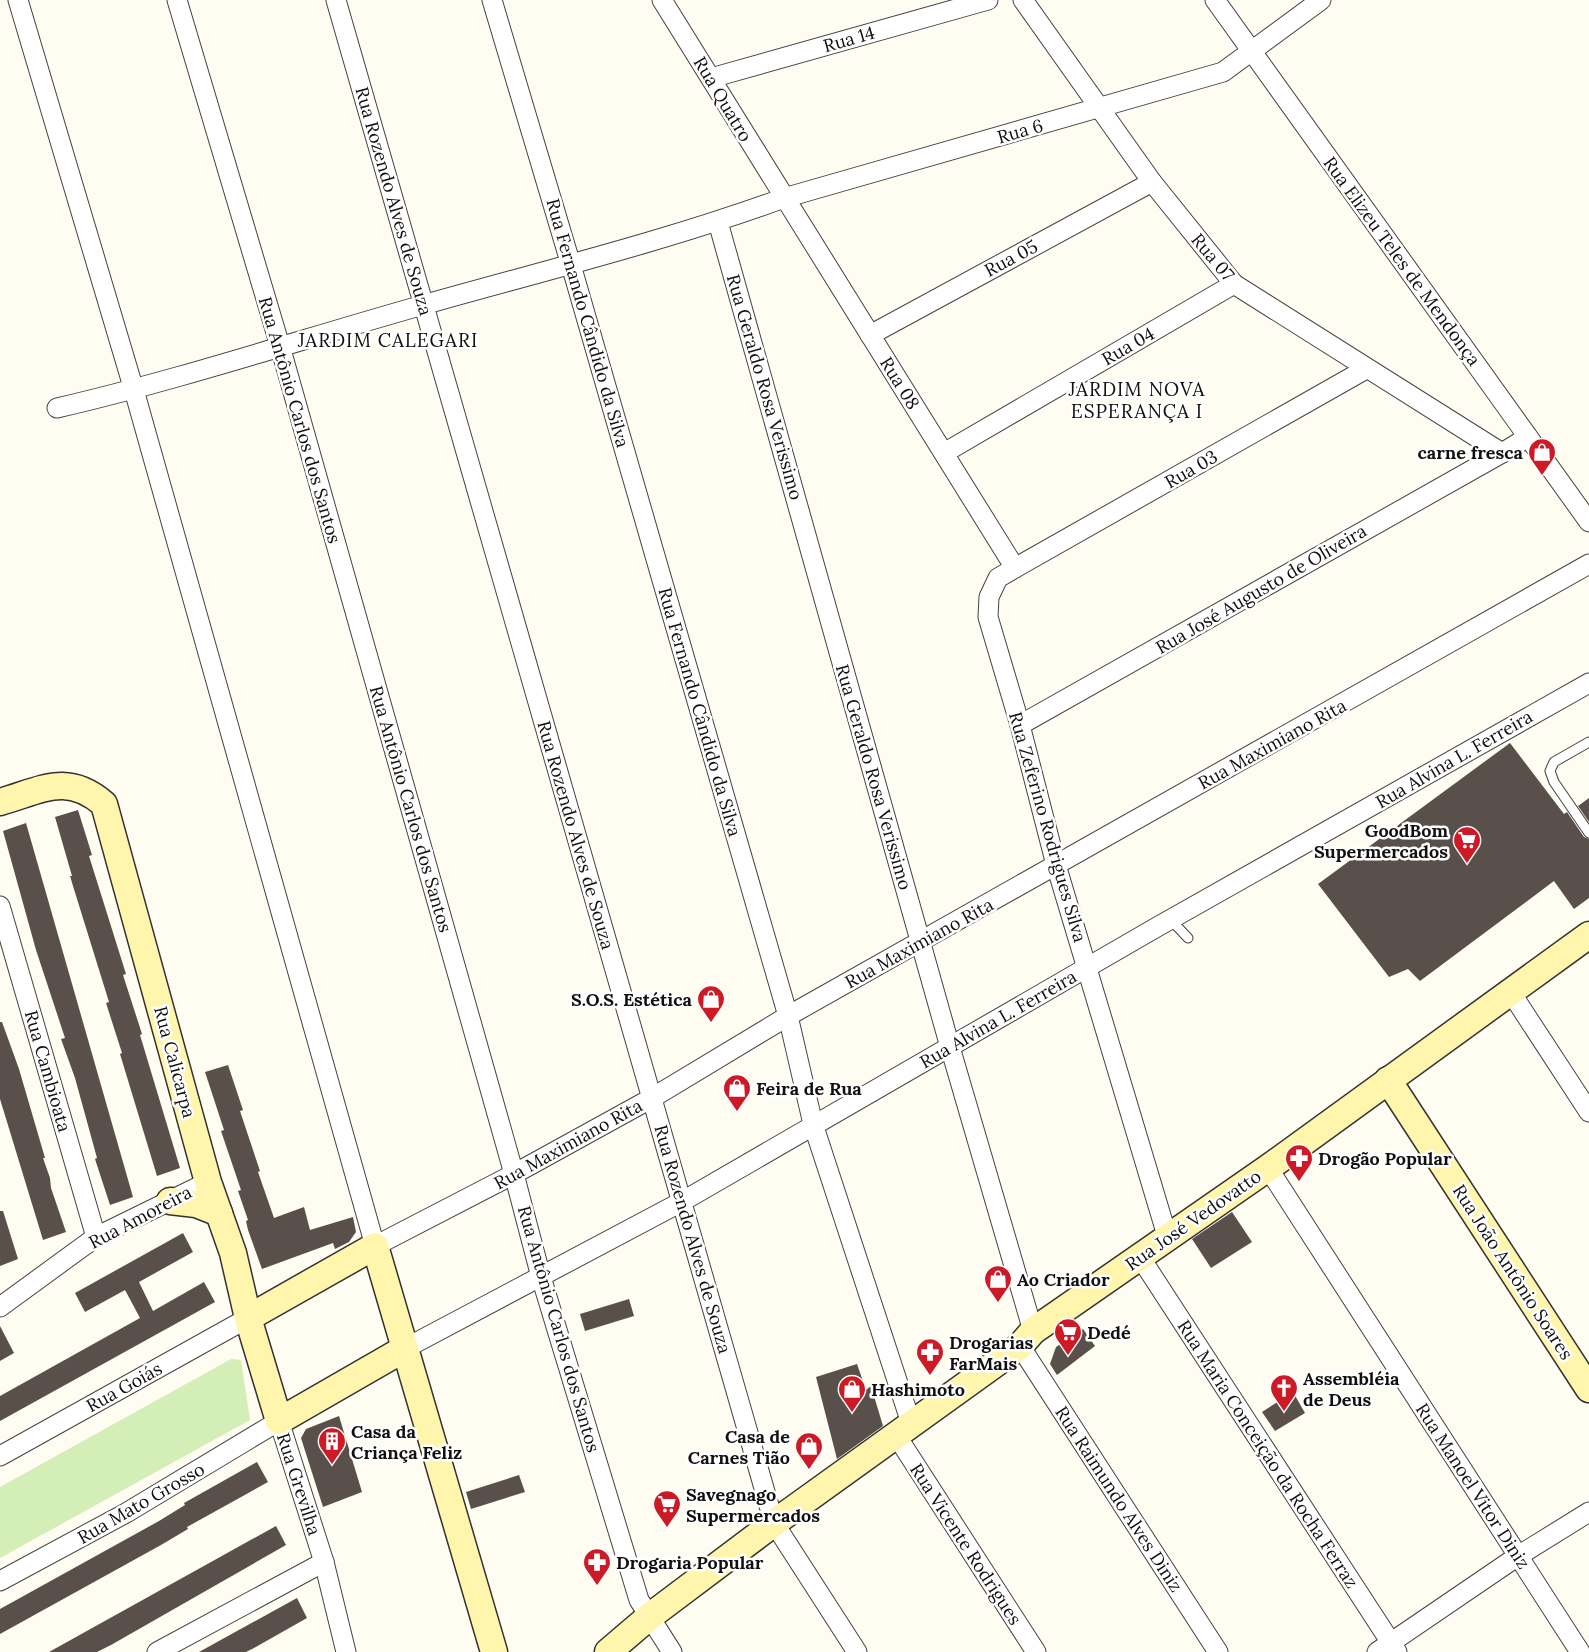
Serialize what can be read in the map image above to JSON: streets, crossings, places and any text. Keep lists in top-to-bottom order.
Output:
{
  "streets": {
    "street": [
      "Rua 14",
      "Rua Quatro",
      "Rua 6",
      "Rua Rozendo Alves de Souza",
      "Rua 07",
      "Rua 05",
      "Rua Elizeu Teles de Mendonça",
      "Rua Fernando Cândido da Silva",
      "Rua 04",
      "Rua 08",
      "Rua Geraldo Rosa Verissimo",
      "Rua Antônio Carlos dos Santos",
      "Rua 03",
      "Rua José Augusto de Oliveira",
      "Rua Maximiano Rita",
      "Rua Alvina L. Ferreira",
      "Rua Zeferino Rodrigues Silva",
      "Rua Calicarpa",
      "Rua Cambioata",
      "Rua Amoreira",
      "Rua José Vedovatto",
      "Rua João Antônio Soares",
      "Rua Goiás",
      "Rua Maria Conceição da Rocha Ferraz",
      "Rua Grevilha",
      "Rua Manoel Vitor Diniz",
      "Rua Raimundo Alves Diniz",
      "Rua Mato Grosso",
      "Rua Vicente Rodrigues"
    ]
  },
  "crossings": [
    ["Rua 14", "Rua Quatro"],
    ["Rua Quatro", "Rua 6"],
    ["Rua Quatro", "Rua 08"],
    ["Rua 6", "Rua Rozendo Alves de Souza"],
    ["Rua 6", "Rua 07"],
    ["Rua 6", "Rua Elizeu Teles de Mendonça"],
    ["Rua 6", "Rua Fernando Cândido da Silva"],
    ["Rua 6", "Rua 08"],
    ["Rua 6", "Rua Geraldo Rosa Verissimo"],
    ["Rua 6", "Rua Antônio Carlos dos Santos"],
    ["Rua Rozendo Alves de Souza", "Rua Maximiano Rita"],
    ["Rua Rozendo Alves de Souza", "Rua Alvina L. Ferreira"],
    ["Rua Rozendo Alves de Souza", "Rua José Vedovatto"],
    ["Rua 07", "Rua 05"],
    ["Rua 07", "Rua 04"],
    ["Rua 07", "Rua 03"],
    ["Rua 07", "Rua José Augusto de Oliveira"],
    ["Rua 05", "Rua 08"],
    ["Rua Fernando Cândido da Silva", "Rua Maximiano Rita"],
    ["Rua Fernando Cândido da Silva", "Rua Alvina L. Ferreira"],
    ["Rua Fernando Cândido da Silva", "Rua José Vedovatto"],
    ["Rua Fernando Cândido da Silva", "Rua Vicente Rodrigues"],
    ["Rua 04", "Rua 08"],
    ["Rua 08", "Rua 03"],
    ["Rua 08", "Rua Zeferino Rodrigues Silva"],
    ["Rua Geraldo Rosa Verissimo", "Rua Maximiano Rita"],
    ["Rua Geraldo Rosa Verissimo", "Rua Alvina L. Ferreira"],
    ["Rua Geraldo Rosa Verissimo", "Rua José Vedovatto"],
    ["Rua Geraldo Rosa Verissimo", "Rua Raimundo Alves Diniz"],
    ["Rua Antônio Carlos dos Santos", "Rua Maximiano Rita"],
    ["Rua Antônio Carlos dos Santos", "Rua Alvina L. Ferreira"],
    ["Rua Antônio Carlos dos Santos", "Rua José Vedovatto"],
    ["Rua 03", "Rua Zeferino Rodrigues Silva"],
    ["Rua José Augusto de Oliveira", "Rua Zeferino Rodrigues Silva"],
    ["Rua Maximiano Rita", "Rua Zeferino Rodrigues Silva"],
    ["Rua Maximiano Rita", "Rua Calicarpa"],
    ["Rua Maximiano Rita", "Rua Goiás"],
    ["Rua Maximiano Rita", "Rua Grevilha"],
    ["Rua Alvina L. Ferreira", "Rua Zeferino Rodrigues Silva"],
    ["Rua Zeferino Rodrigues Silva", "Rua José Vedovatto"],
    ["Rua Calicarpa", "Rua Amoreira"],
    ["Rua Calicarpa", "Rua Goiás"],
    ["Rua Calicarpa", "Rua Grevilha"],
    ["Rua Cambioata", "Rua Amoreira"],
    ["Rua José Vedovatto", "Rua João Antônio Soares"],
    ["Rua José Vedovatto", "Rua Maria Conceição da Rocha Ferraz"],
    ["Rua José Vedovatto", "Rua Manoel Vitor Diniz"],
    ["Rua José Vedovatto", "Rua Raimundo Alves Diniz"],
    ["Rua José Vedovatto", "Rua Vicente Rodrigues"],
    ["Rua Goiás", "Rua Grevilha"],
    ["Rua Grevilha", "Rua Mato Grosso"]
  ],
  "districts": ["JARDIM CALEGARI", "JARDIM NOVA ESPERANÇA I"],
  "places": {
    "shop": [
      "carne fresca",
      "S.O.S. Estética",
      "Feira de Rua",
      "Ao Criador",
      "Hashimoto",
      "Casa de Carnes Tião"
    ],
    "supermarket": ["GoodBom Supermercados", "Dedé", "Savegnago Supermercados"],
    "pharmacy": ["Drogão Popular", "Drogarias FarMais", "Drogaria Popular"],
    "church": ["Assembléia de Deus"],
    "building": ["Casa da Criança Feliz"]
  }
}
